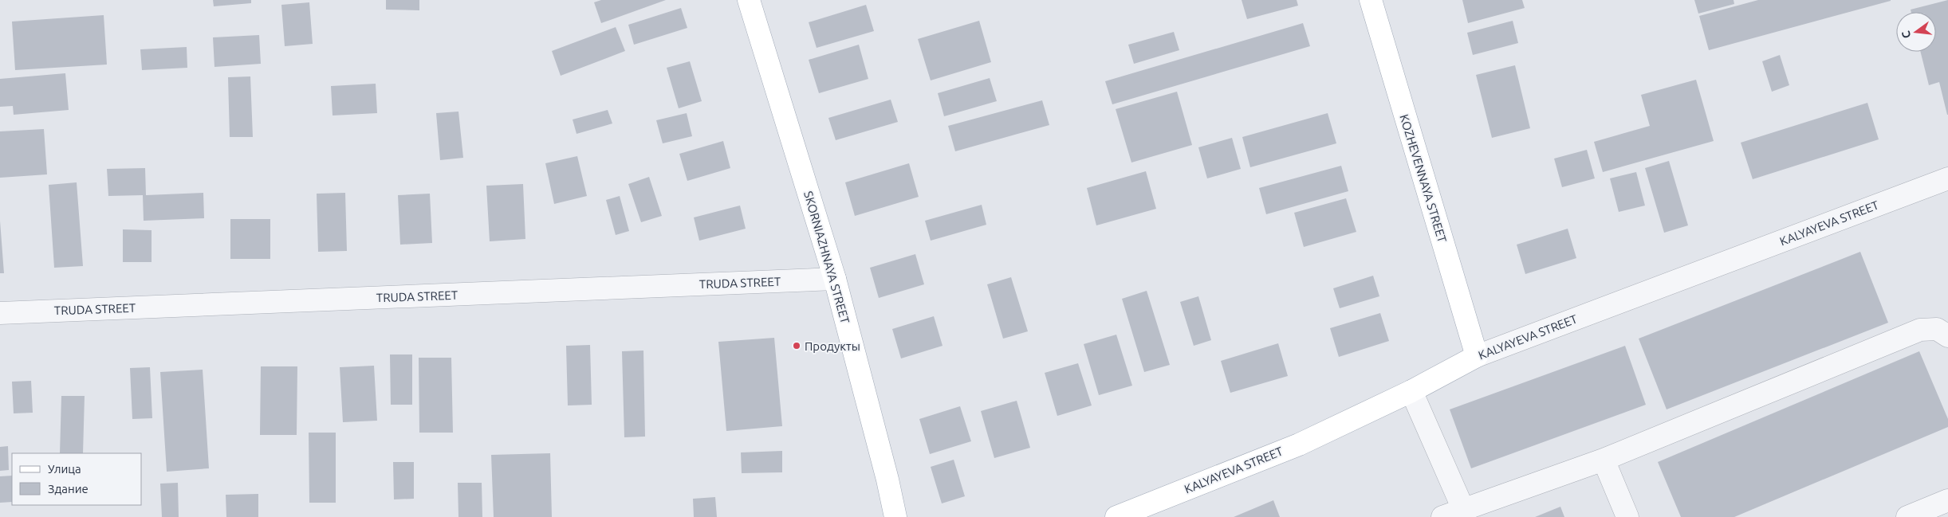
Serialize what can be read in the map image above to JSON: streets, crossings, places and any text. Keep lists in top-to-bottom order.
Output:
{
  "streets": {
    "main road": ["KOZHEVENNAYA STREET", "KALYAYEVA STREET", "SKORNIAZHNAYA STREET"],
    "street": ["TRUDA STREET"]
  },
  "crossings": [
    ["KOZHEVENNAYA STREET", "KALYAYEVA STREET"],
    ["SKORNIAZHNAYA STREET", "TRUDA STREET"]
  ],
  "places": ["Продукты"],
  "legend": ["Улица", "Здание"],
  "north": "left"
}
